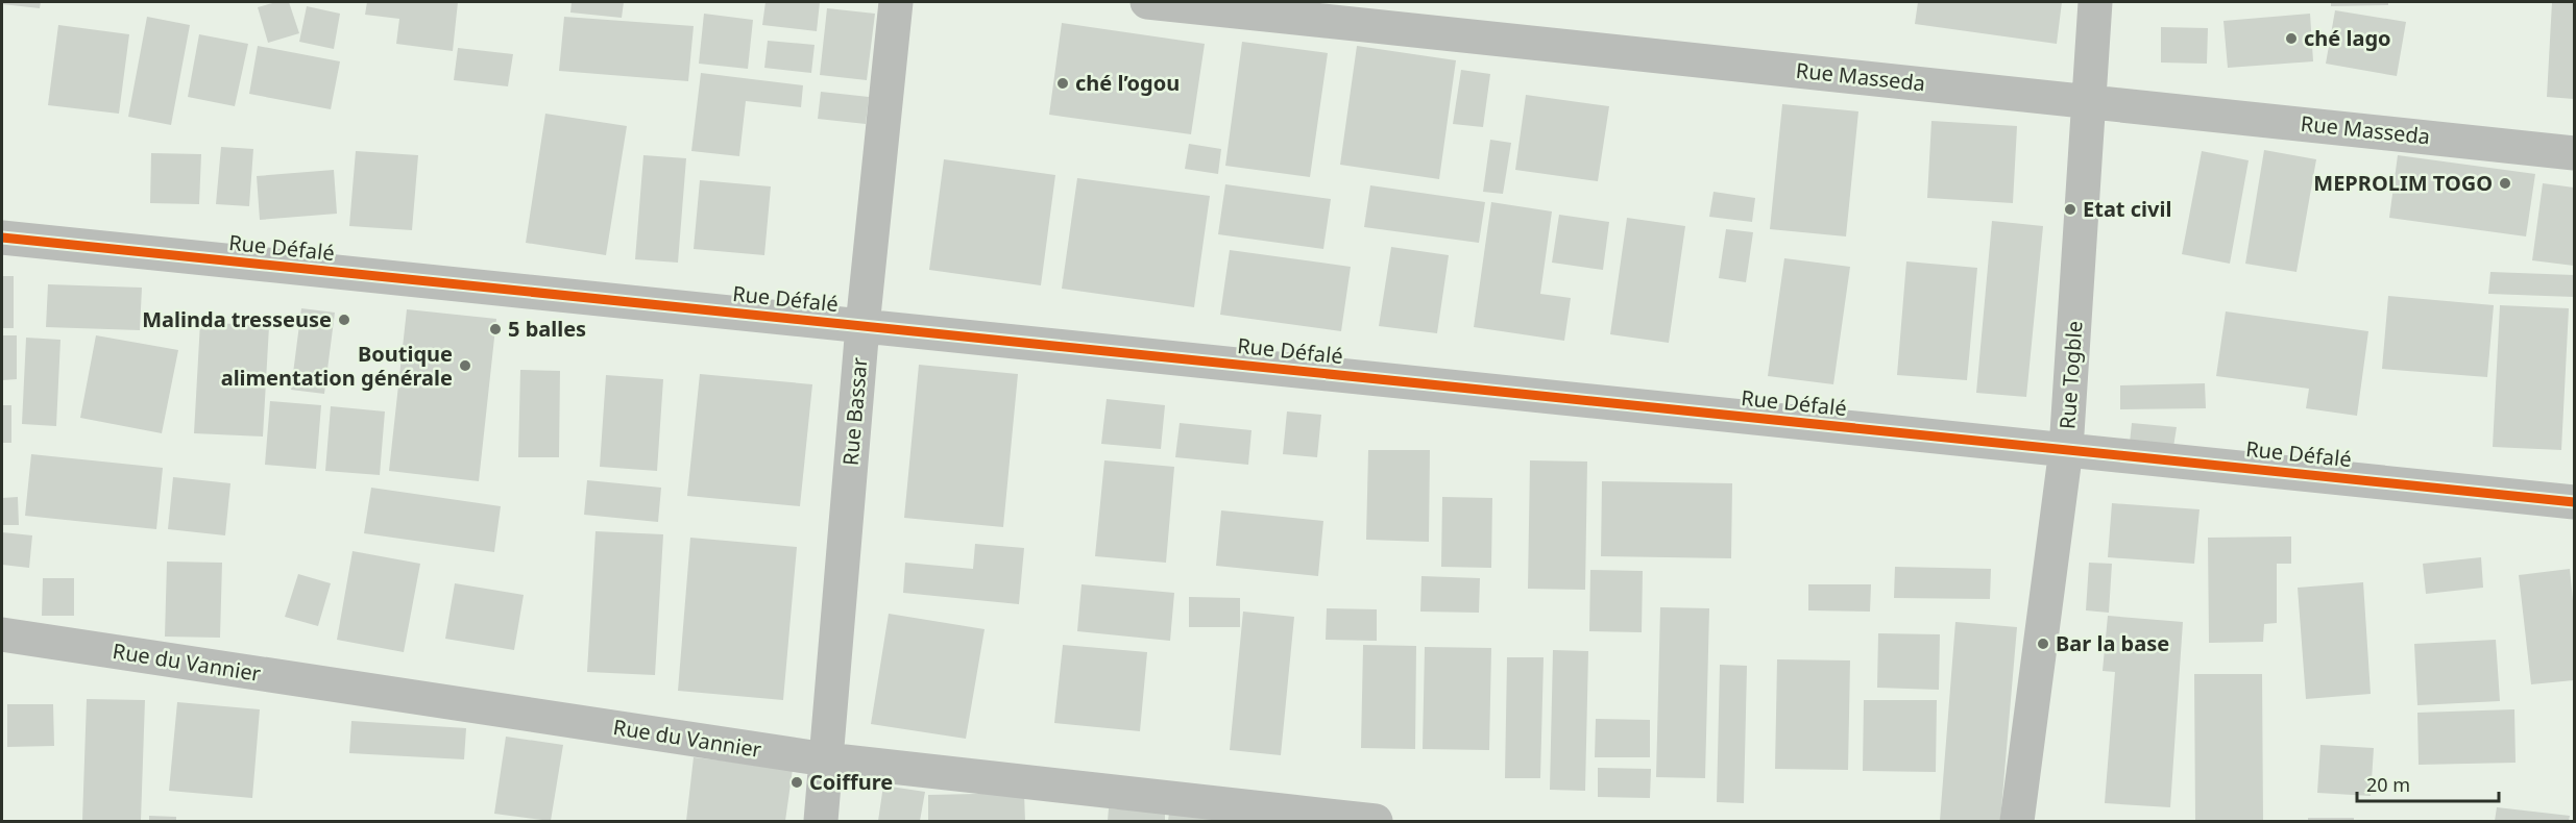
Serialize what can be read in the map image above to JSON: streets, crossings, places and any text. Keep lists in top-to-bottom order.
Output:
{
  "streets": {
    "street": [
      "Rue Masseda",
      "Rue Défalé",
      "Rue Togble",
      "Rue Bassar",
      "Rue du Vannier"
    ]
  },
  "crossings": [
    ["Rue Masseda", "Rue Togble"],
    ["Rue Défalé", "Rue Togble"],
    ["Rue Défalé", "Rue Bassar"],
    ["Rue Bassar", "Rue du Vannier"]
  ],
  "places": [
    "ché lago",
    "ché l’ogou",
    "MEPROLIM TOGO",
    "Etat civil",
    "Malinda tresseuse",
    "5 balles",
    "Boutique alimentation générale",
    "Bar la base",
    "Coiffure"
  ],
  "scale_bar": "20 m"
}
